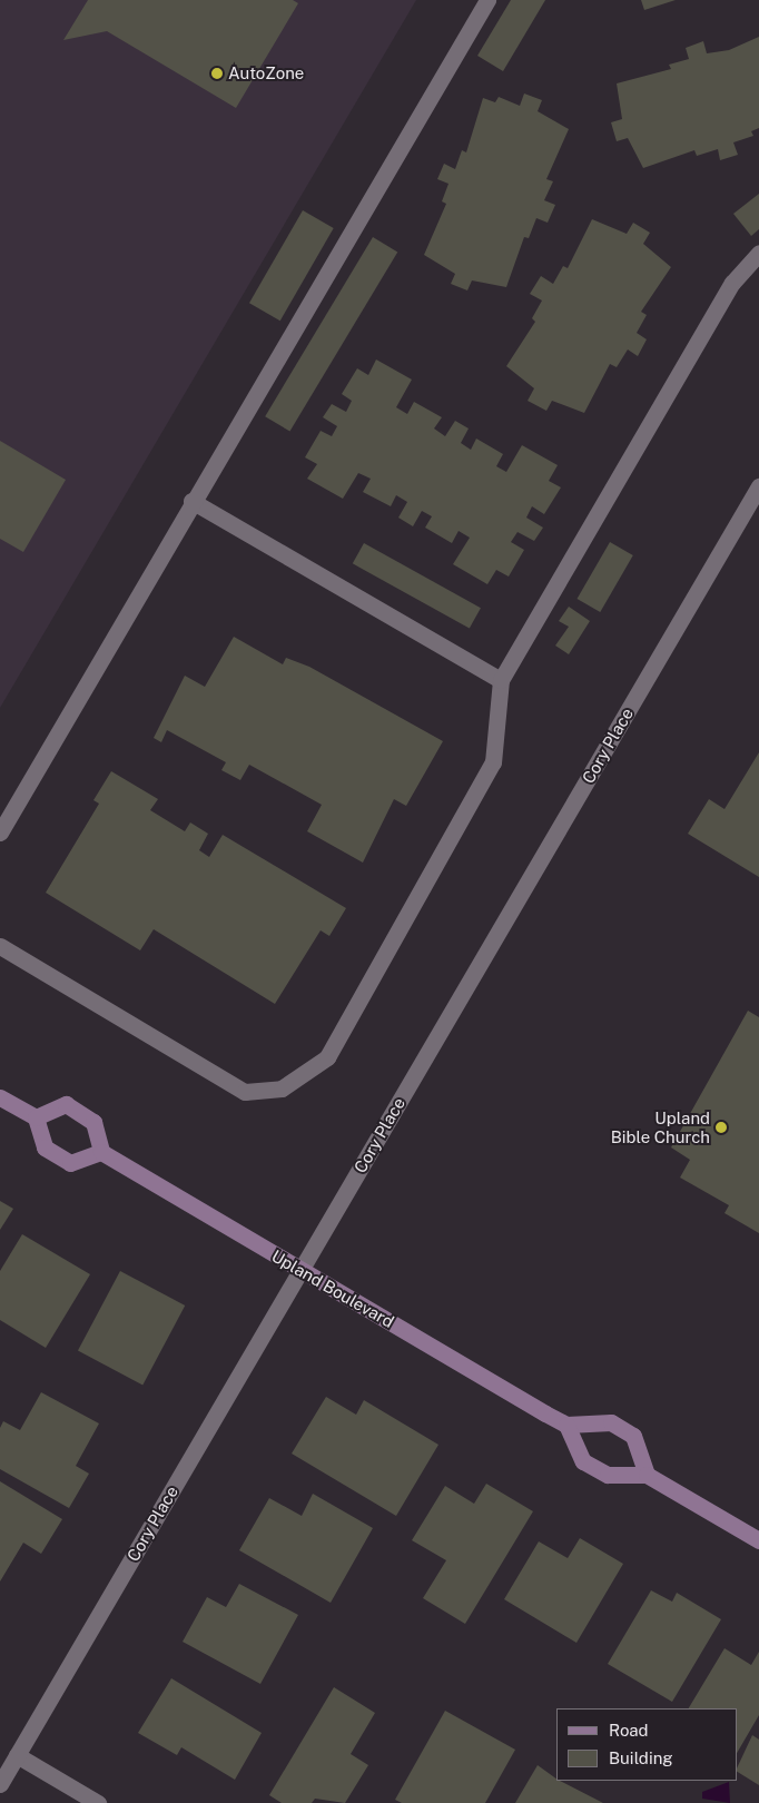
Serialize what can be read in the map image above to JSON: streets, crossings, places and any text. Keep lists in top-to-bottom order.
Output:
{
  "streets": {
    "street": ["Cory Place", "Upland Boulevard"]
  },
  "crossings": [
    ["Cory Place", "Upland Boulevard"]
  ],
  "places": ["AutoZone", "Upland Bible Church"],
  "legend": ["Road", "Building"]
}
